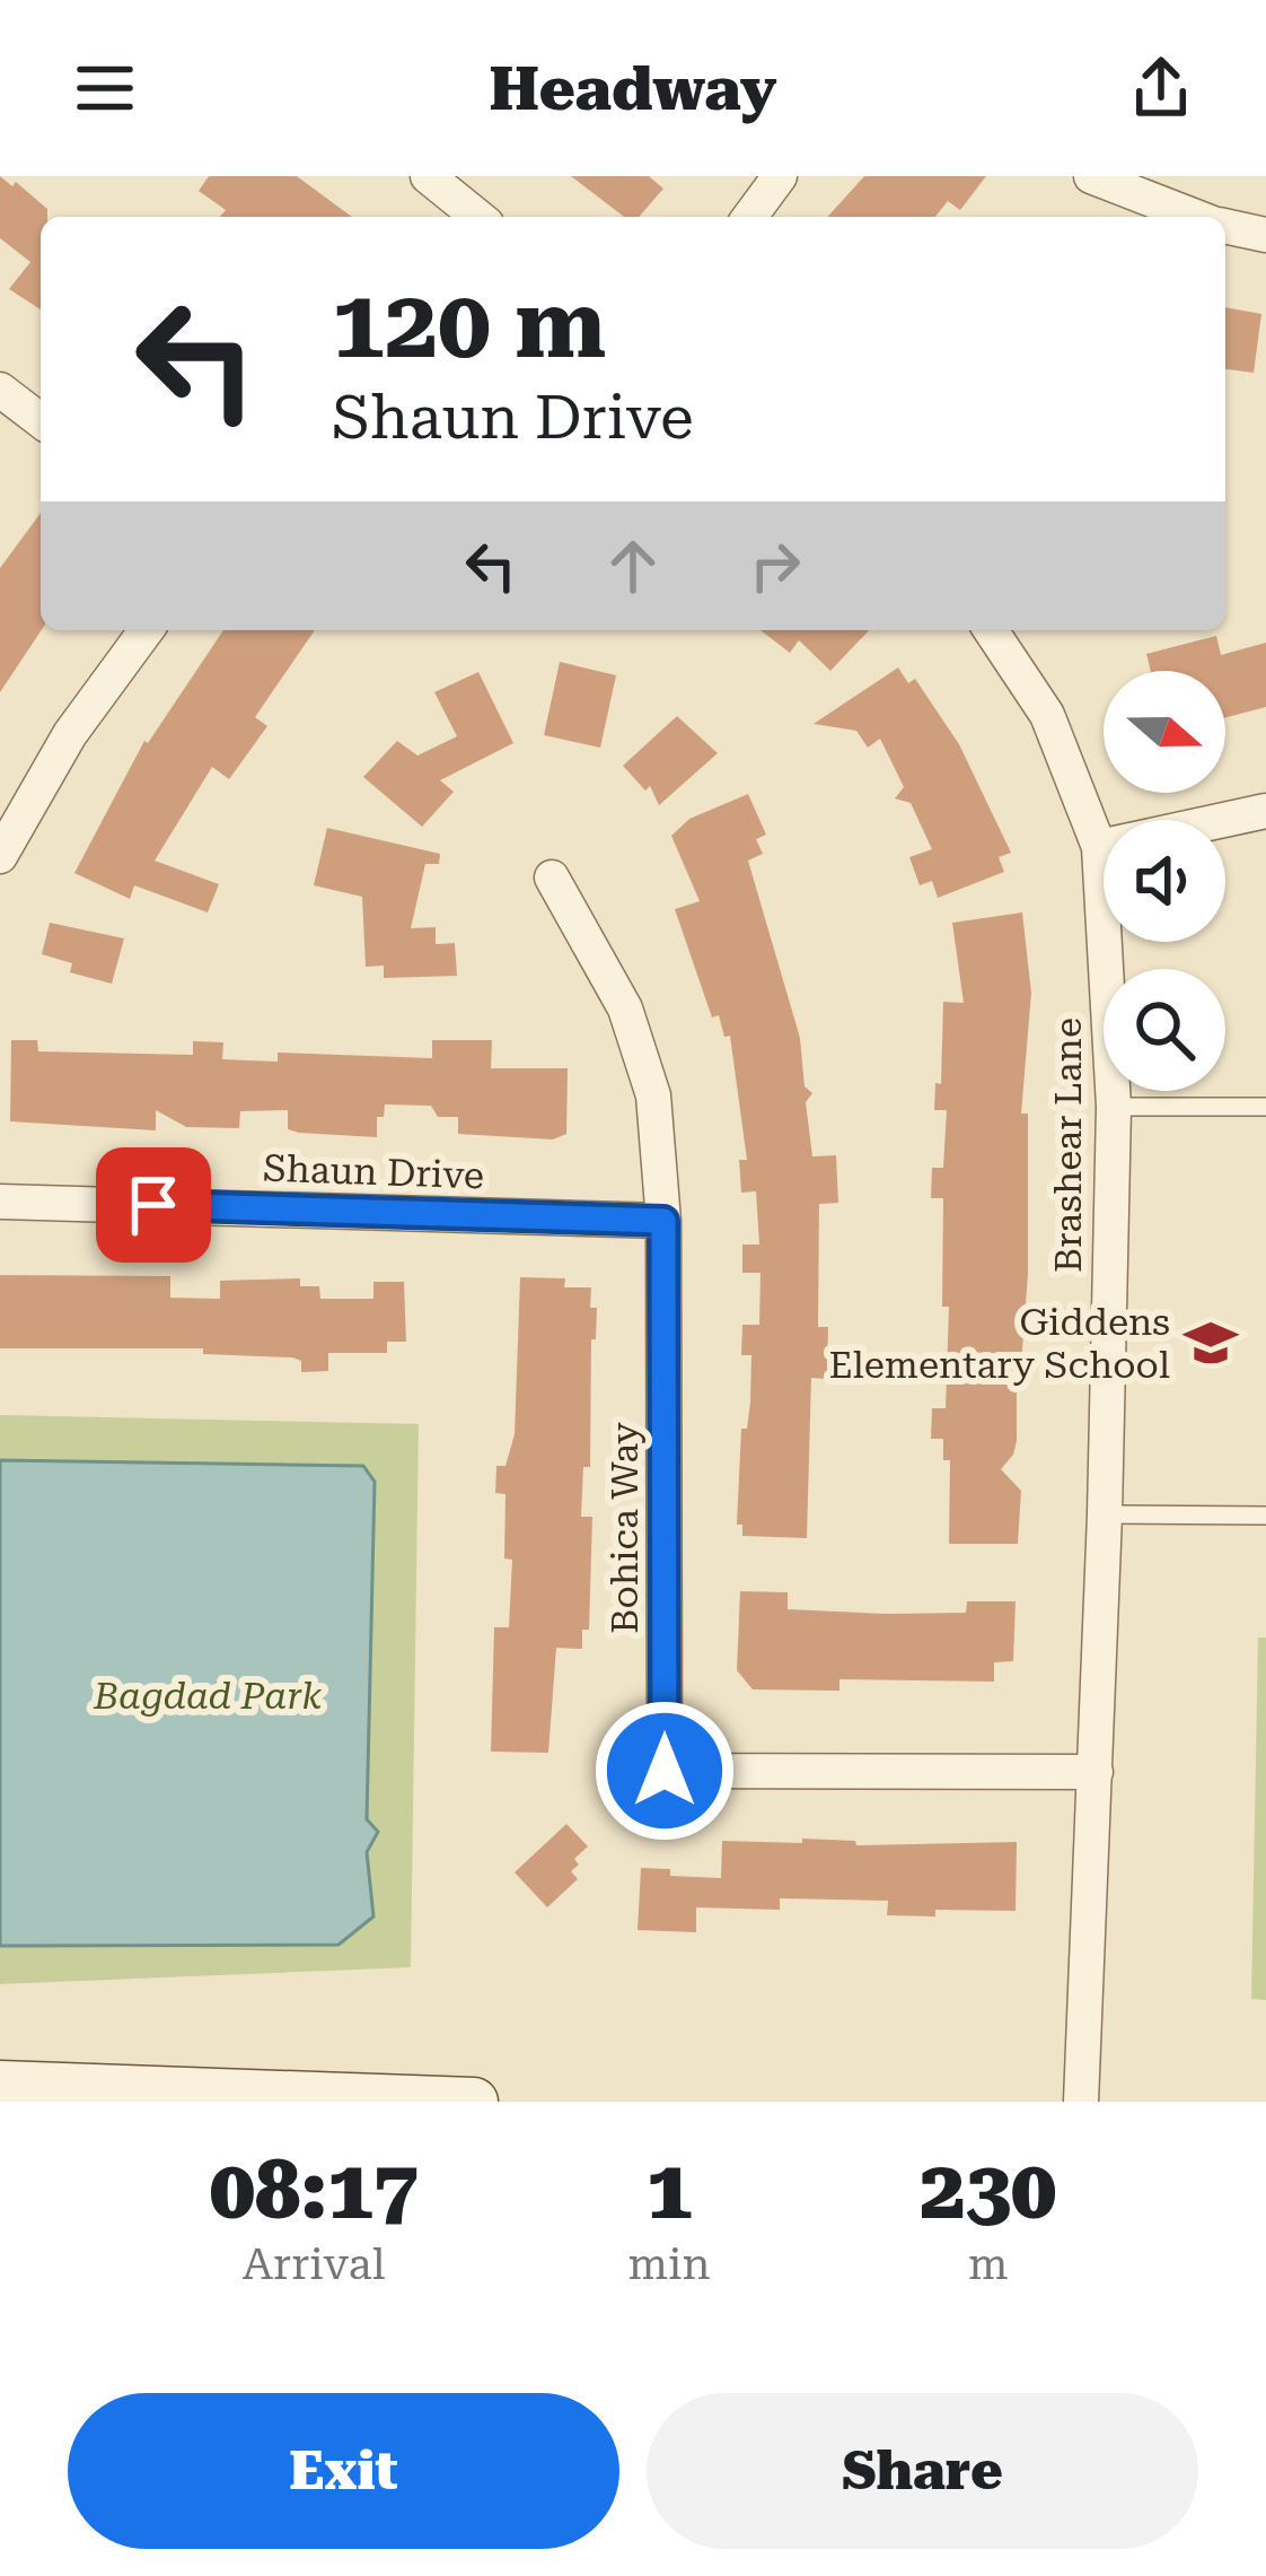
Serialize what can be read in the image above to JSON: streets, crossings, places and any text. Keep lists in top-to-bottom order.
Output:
{
  "streets": {
    "street": ["Brashear Lane", "Shaun Drive", "Bohica Way"]
  },
  "crossings": [
    ["Brashear Lane", "Bohica Way"],
    ["Shaun Drive", "Bohica Way"]
  ],
  "parks": ["Bagdad Park"],
  "places": {
    "school or university": ["Giddens Elementary School"]
  },
  "north": "right",
  "page": {
    "header": "Headway",
    "turn": ["120 m", "Shaun Drive"],
    "eta": [
      "08:17",
      "Arrival",
      "1",
      "min",
      "230",
      "m"
    ],
    "buttons": ["Exit", "Share"]
  }
}
